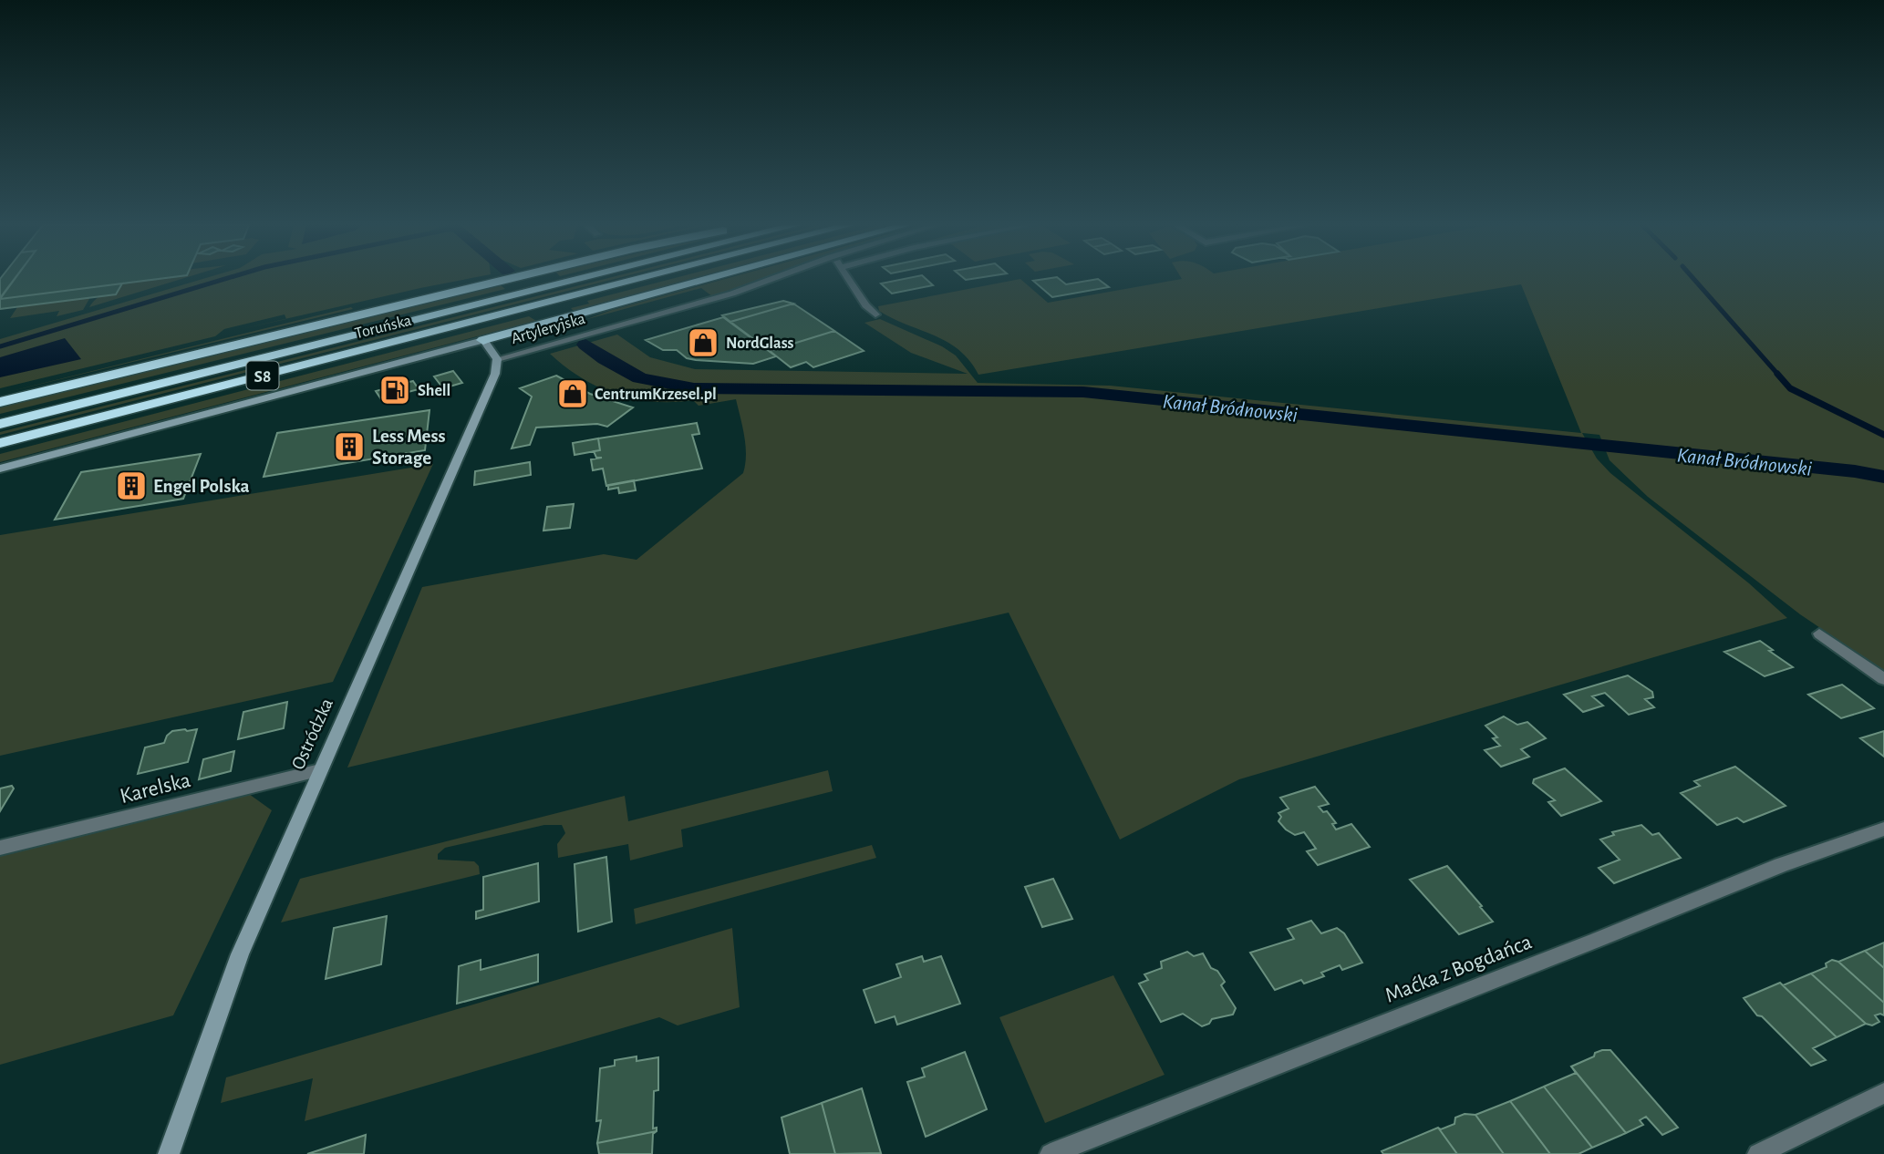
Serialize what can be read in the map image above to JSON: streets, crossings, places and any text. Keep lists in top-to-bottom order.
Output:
{
  "streets": {
    "highway": ["Toruńska", "S8"],
    "street": [
      "Artyleryjska",
      "Ostródzka",
      "Karelska",
      "Maćka z Bogdańca"
    ]
  },
  "crossings": [
    ["Artyleryjska", "Ostródzka"],
    ["Ostródzka", "Karelska"]
  ],
  "water": ["Kanał Bródnowski"],
  "places": {
    "shop": ["NordGlass", "CentrumKrzesel.pl"],
    "fuel station": ["Shell"],
    "building": ["Less Mess Storage", "Engel Polska"]
  }
}
